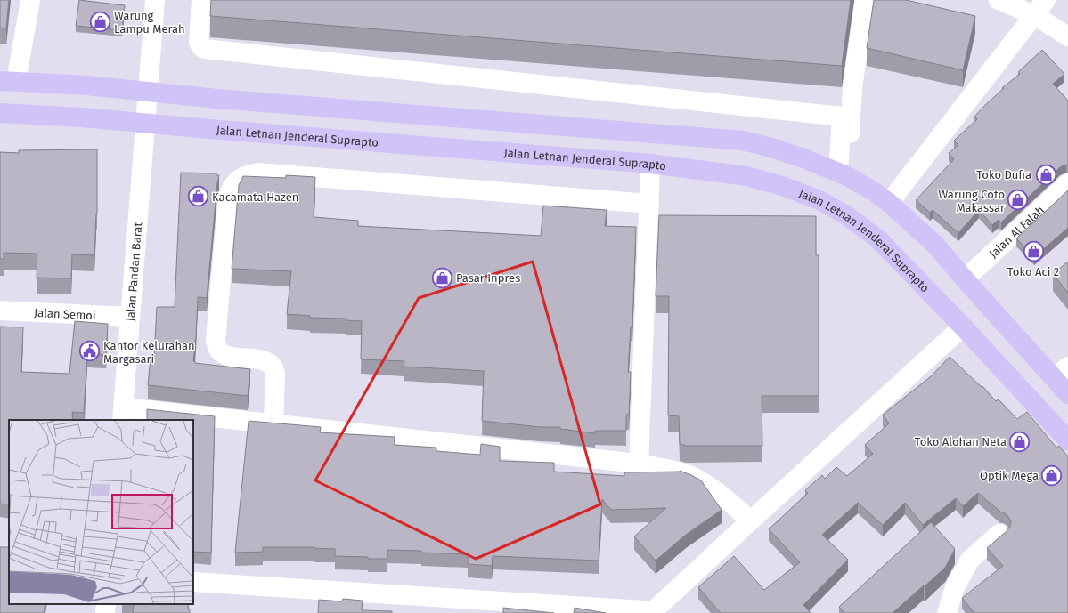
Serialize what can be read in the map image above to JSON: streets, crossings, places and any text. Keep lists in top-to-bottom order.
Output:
{
  "streets": {
    "main road": ["Jalan Letnan Jenderal Suprapto"],
    "street": ["Jalan Al Falah", "Jalan Pandan Barat", "Jalan Semoi"]
  },
  "crossings": [
    ["Jalan Letnan Jenderal Suprapto", "Jalan Pandan Barat"],
    ["Jalan Pandan Barat", "Jalan Semoi"]
  ],
  "places": {
    "shop": [
      "Warung Lampu Merah",
      "Toko Dufia",
      "Kacamata Hazen",
      "Warung Coto Makassar",
      "Toko Aci 2",
      "Pasar Inpres",
      "Toko Alohan Neta",
      "Optik Mega"
    ],
    "public building": ["Kantor Kelurahan Margasari"]
  }
}
